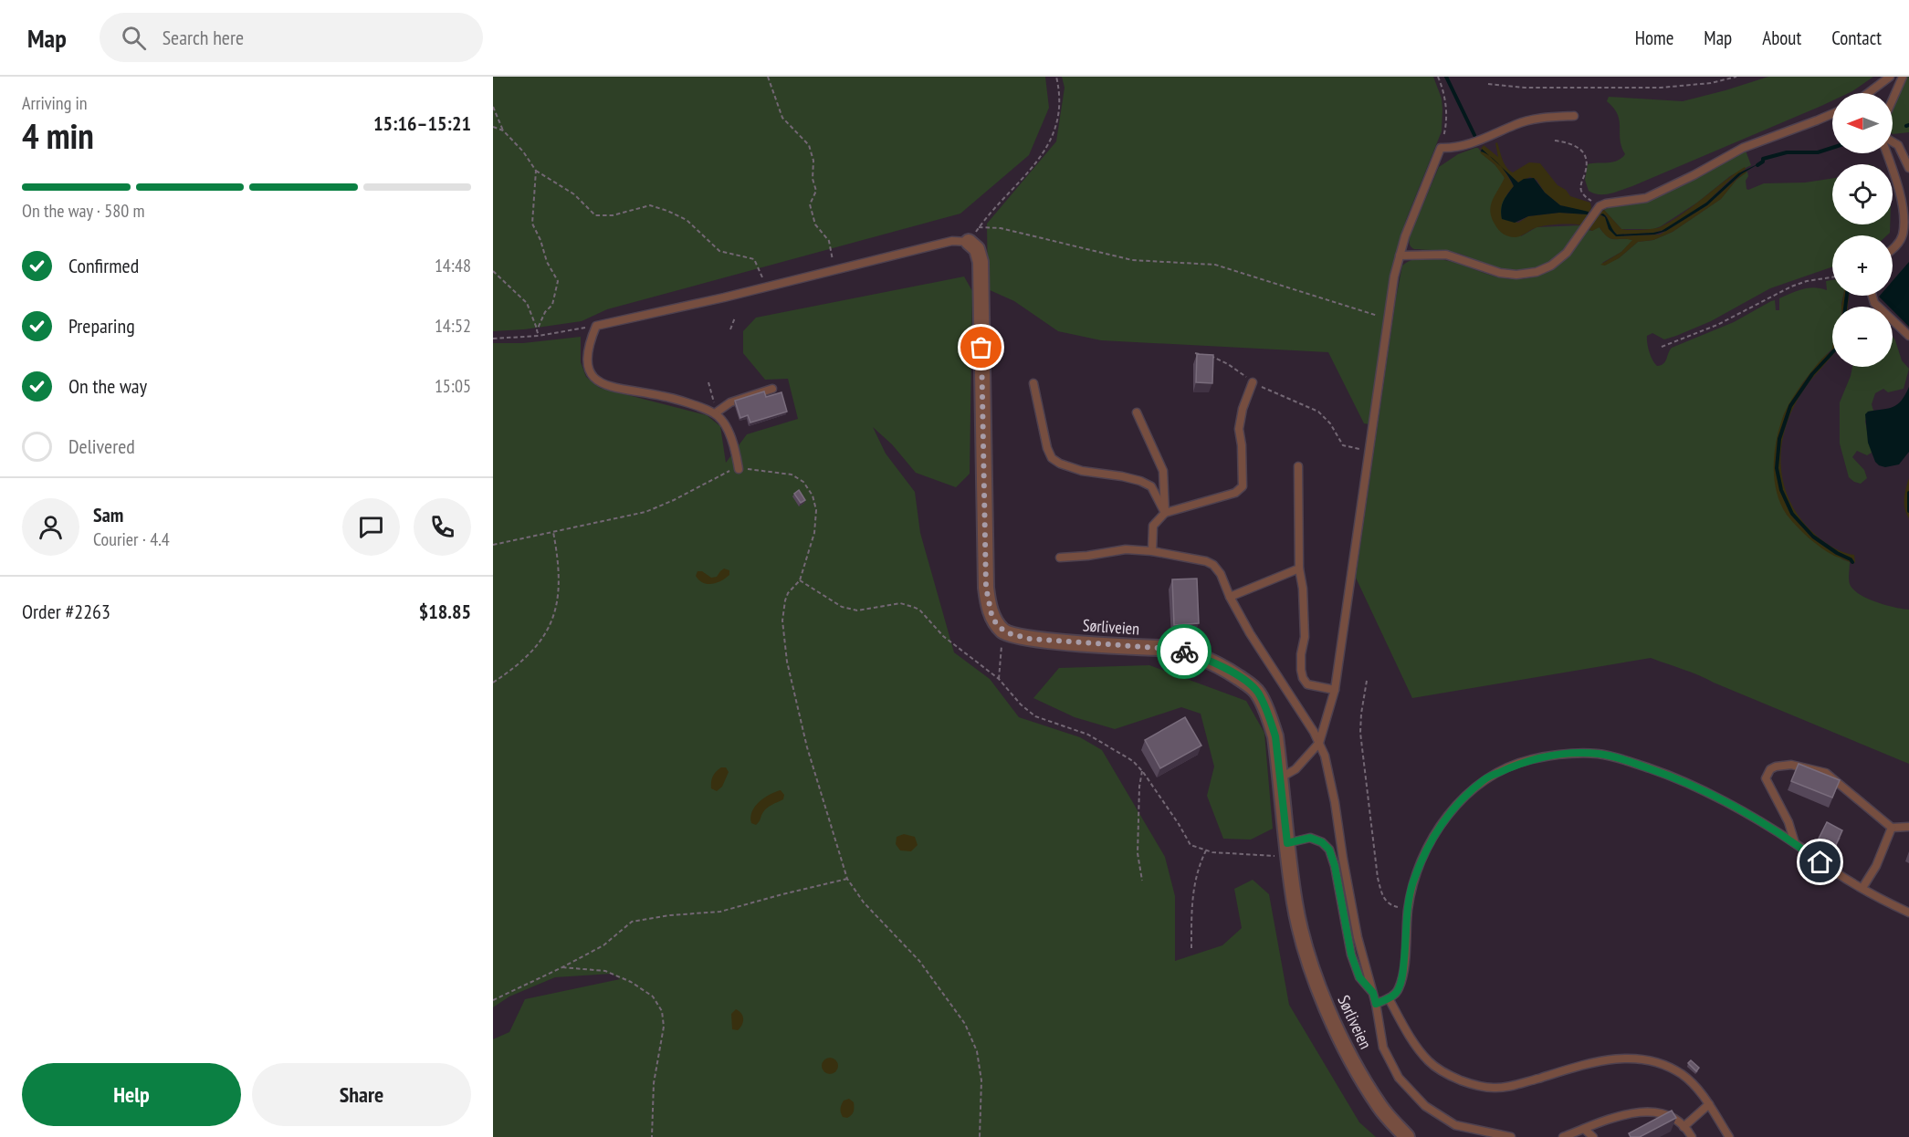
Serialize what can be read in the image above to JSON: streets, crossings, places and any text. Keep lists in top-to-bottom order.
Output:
{
  "streets": {
    "street": ["Sørliveien"]
  },
  "north": "left",
  "page": {
    "header": "Map",
    "search": "Search here",
    "nav": [
      "Home",
      "Map",
      "About",
      "Contact"
    ],
    "heading": ["4 min", "Arriving in", "15:16–15:21"],
    "panel": [
      "Sam",
      "Courier · 4.4",
      "Order #2263",
      "$18.85"
    ],
    "map_buttons": ["+", "−"],
    "bar": "On the way · 580 m",
    "list": [
      ["Confirmed", "14:48"],
      ["Preparing", "14:52"],
      ["On the way", "15:05"],
      "Delivered"
    ],
    "buttons": ["Help", "Share"]
  }
}
